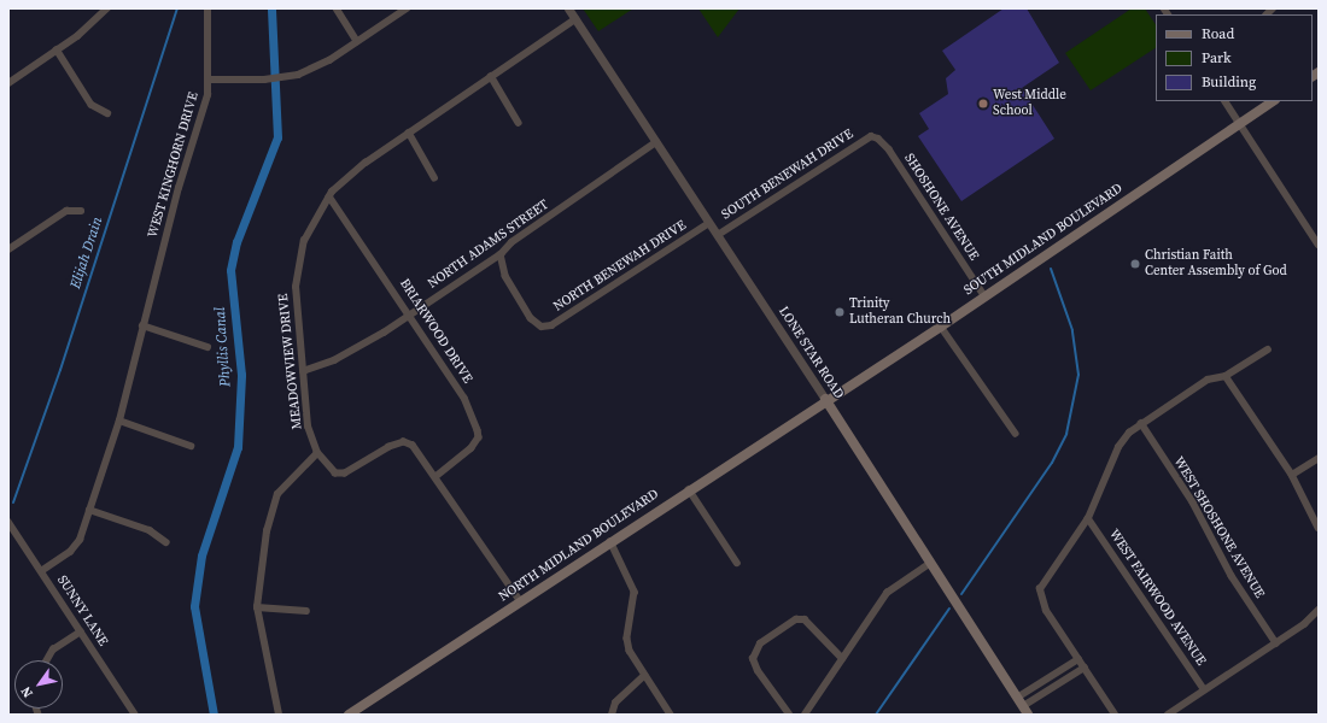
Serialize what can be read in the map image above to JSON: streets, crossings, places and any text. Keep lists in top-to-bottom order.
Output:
{
  "streets": {
    "main road": ["SOUTH MIDLAND BOULEVARD", "LONE STAR ROAD", "NORTH MIDLAND BOULEVARD"],
    "street": [
      "WEST KINGHORN DRIVE",
      "SOUTH BENEWAH DRIVE",
      "SHOSHONE AVENUE",
      "NORTH ADAMS STREET",
      "NORTH BENEWAH DRIVE",
      "BRIARWOOD DRIVE",
      "MEADOWVIEW DRIVE",
      "WEST SHOSHONE AVENUE",
      "WEST FAIRWOOD AVENUE",
      "SUNNY LANE"
    ]
  },
  "crossings": [
    ["WEST KINGHORN DRIVE", "SUNNY LANE"],
    ["SOUTH BENEWAH DRIVE", "SHOSHONE AVENUE"],
    ["SOUTH BENEWAH DRIVE", "LONE STAR ROAD"],
    ["SHOSHONE AVENUE", "SOUTH MIDLAND BOULEVARD"],
    ["SOUTH MIDLAND BOULEVARD", "LONE STAR ROAD"],
    ["SOUTH MIDLAND BOULEVARD", "NORTH MIDLAND BOULEVARD"],
    ["NORTH ADAMS STREET", "NORTH BENEWAH DRIVE"],
    ["NORTH ADAMS STREET", "BRIARWOOD DRIVE"],
    ["NORTH ADAMS STREET", "LONE STAR ROAD"],
    ["NORTH ADAMS STREET", "MEADOWVIEW DRIVE"],
    ["NORTH BENEWAH DRIVE", "LONE STAR ROAD"],
    ["BRIARWOOD DRIVE", "MEADOWVIEW DRIVE"],
    ["LONE STAR ROAD", "MEADOWVIEW DRIVE"],
    ["LONE STAR ROAD", "NORTH MIDLAND BOULEVARD"]
  ],
  "water": ["Elijah Drain", "Phyllis Canal"],
  "places": ["West Middle School", "Christian Faith Center Assembly of God", "Trinity Lutheran Church"],
  "legend": ["Road", "Park", "Building"],
  "north": "bottom left"
}
